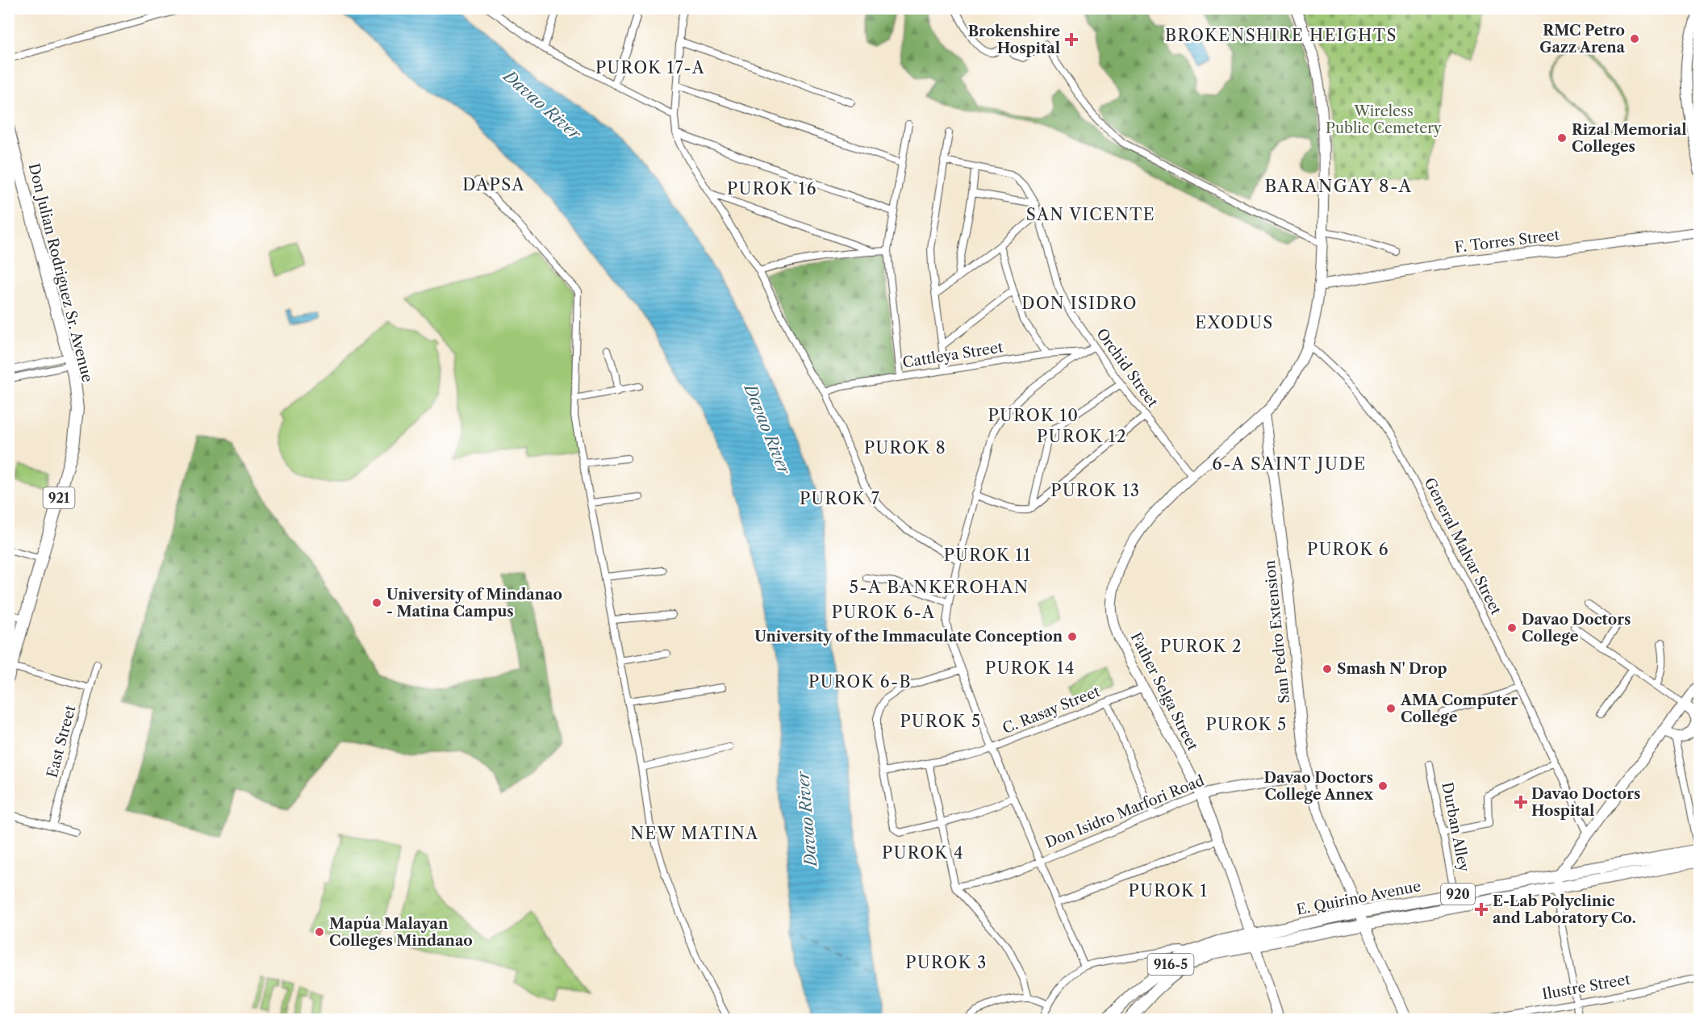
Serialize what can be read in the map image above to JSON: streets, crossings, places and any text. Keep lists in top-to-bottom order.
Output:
{
  "streets": {
    "main road": [
      "F. Torres Street",
      "Don Julian Rodriguez Sr. Avenue",
      "921",
      "San Pedro Extension",
      "Father Selga Street",
      "Don Isidro Marfori Road",
      "920",
      "E. Quirino Avenue",
      "916-5"
    ],
    "street": [
      "Cattleya Street",
      "Orchid Street",
      "General Malvar Street",
      "C. Rasay Street",
      "East Street",
      "Durban Alley",
      "Ilustre Street"
    ]
  },
  "crossings": [
    ["F. Torres Street", "Father Selga Street"],
    ["Orchid Street", "Father Selga Street"],
    ["General Malvar Street", "Father Selga Street"],
    ["San Pedro Extension", "Father Selga Street"],
    ["San Pedro Extension", "Don Isidro Marfori Road"],
    ["San Pedro Extension", "E. Quirino Avenue"],
    ["Father Selga Street", "C. Rasay Street"],
    ["Father Selga Street", "Don Isidro Marfori Road"],
    ["Father Selga Street", "E. Quirino Avenue"],
    ["Durban Alley", "E. Quirino Avenue"]
  ],
  "districts": [
    "BROKENSHIRE HEIGHTS",
    "PUROK 17-A",
    "DAPSA",
    "BARANGAY 8-A",
    "PUROK 16",
    "SAN VICENTE",
    "DON ISIDRO",
    "EXODUS",
    "PUROK 10",
    "PUROK 12",
    "PUROK 8",
    "6-A SAINT JUDE",
    "PUROK 13",
    "PUROK 7",
    "PUROK 6",
    "PUROK 11",
    "5-A BANKEROHAN",
    "PUROK 6-A",
    "PUROK 2",
    "PUROK 14",
    "PUROK 6-B",
    "PUROK 5",
    "PUROK 5",
    "NEW MATINA",
    "PUROK 4",
    "PUROK 1",
    "PUROK 3"
  ],
  "water": ["Davao River"],
  "parks": ["Wireless Public Cemetery"],
  "places": {
    "other": [
      "RMC Petro Gazz Arena",
      "Rizal Memorial Colleges",
      "University of Mindanao - Matina Campus",
      "Davao Doctors College",
      "University of the Immaculate Conception",
      "Smash N' Drop",
      "AMA Computer College",
      "Davao Doctors College Annex",
      "Mapúa Malayan Colleges Mindanao"
    ],
    "health": ["Brokenshire Hospital", "Davao Doctors Hospital", "E-Lab Polyclinic and Laboratory Co."]
  }
}
